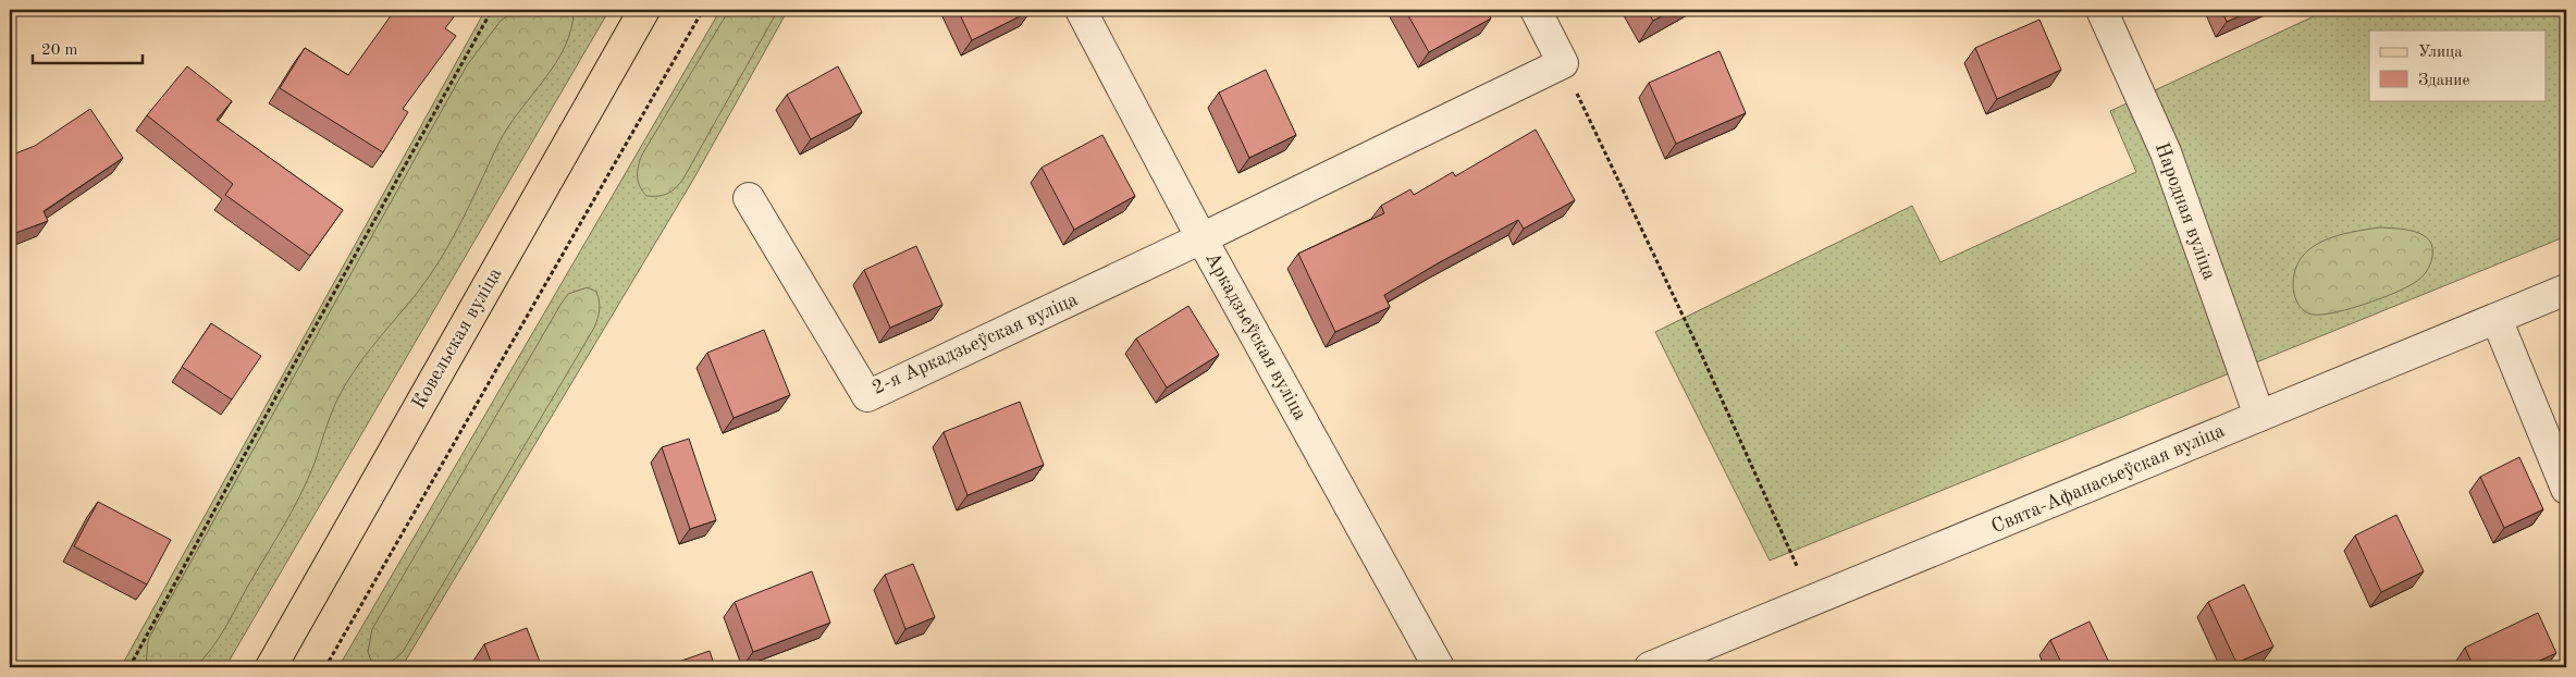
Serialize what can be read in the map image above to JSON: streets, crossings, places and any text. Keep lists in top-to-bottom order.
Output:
{
  "streets": {
    "main road": ["Ковельская вуліца"],
    "street": [
      "Народная вуліца",
      "Аркадзьеўская вуліца",
      "2-я Аркадзьеўская вуліца",
      "Свята-Афанасьеўская вуліца"
    ]
  },
  "crossings": [
    ["Народная вуліца", "Свята-Афанасьеўская вуліца"],
    ["Аркадзьеўская вуліца", "2-я Аркадзьеўская вуліца"]
  ],
  "legend": ["Улица", "Здание"],
  "scale_bar": "20 m"
}
